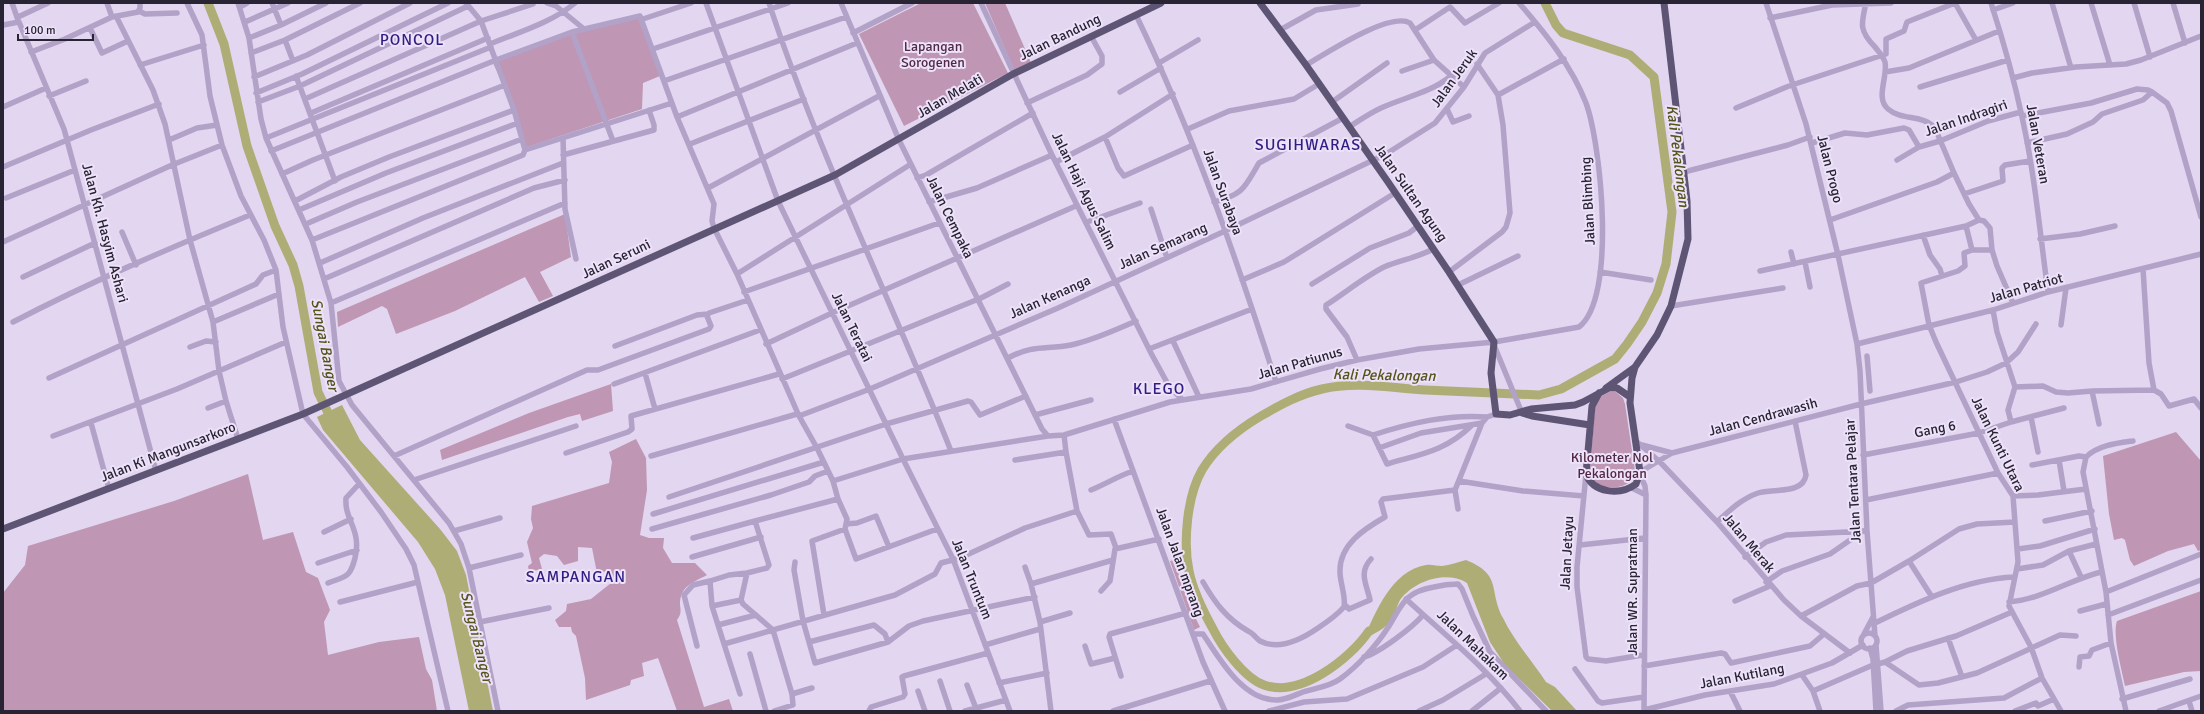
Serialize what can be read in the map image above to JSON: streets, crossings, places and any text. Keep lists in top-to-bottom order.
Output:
{
  "streets": {
    "main road": [
      "Jalan Bandung",
      "Jalan Melati",
      "Jalan Sultan Agung",
      "Jalan Seruni",
      "Jalan Ki Mangunsarkoro",
      "Jalan Jetayu"
    ],
    "street": [
      "Jalan Jeruk",
      "Jalan Indragiri",
      "Jalan Veteran",
      "Jalan Progo",
      "Jalan Haji Agus Salim",
      "Jalan Surabaya",
      "Jalan Blimbing",
      "Jalan Cempaka",
      "Jalan Kh. Hasyim Ashari",
      "Jalan Semarang",
      "Jalan Patriot",
      "Jalan Kenanga",
      "Jalan Teratai",
      "Jalan Patiunus",
      "Jalan Cendrawasih",
      "Gang 6",
      "Jalan Kunti Utara",
      "Jalan Tentara Pelajar",
      "Jalan Merak",
      "Jalan Jalan mprang",
      "Jalan Truntum",
      "Jalan WR. Supratman",
      "Jalan Mahakam",
      "Jalan Kutilang"
    ]
  },
  "crossings": [
    ["Jalan Bandung", "Jalan Melati"],
    ["Jalan Bandung", "Jalan Haji Agus Salim"],
    ["Jalan Bandung", "Jalan Surabaya"],
    ["Jalan Jeruk", "Jalan Sultan Agung"],
    ["Jalan Jeruk", "Jalan Blimbing"],
    ["Jalan Jeruk", "Jalan Semarang"],
    ["Jalan Melati", "Jalan Haji Agus Salim"],
    ["Jalan Melati", "Jalan Cempaka"],
    ["Jalan Melati", "Jalan Seruni"],
    ["Jalan Indragiri", "Jalan Veteran"],
    ["Jalan Indragiri", "Jalan Progo"],
    ["Jalan Veteran", "Jalan Patriot"],
    ["Jalan Progo", "Jalan Patriot"],
    ["Jalan Progo", "Jalan Tentara Pelajar"],
    ["Jalan Haji Agus Salim", "Jalan Semarang"],
    ["Jalan Haji Agus Salim", "Jalan Kenanga"],
    ["Jalan Haji Agus Salim", "Jalan Patiunus"],
    ["Jalan Surabaya", "Jalan Semarang"],
    ["Jalan Surabaya", "Jalan Patiunus"],
    ["Jalan Sultan Agung", "Jalan Blimbing"],
    ["Jalan Sultan Agung", "Jalan Semarang"],
    ["Jalan Sultan Agung", "Jalan Patiunus"],
    ["Jalan Blimbing", "Jalan Patiunus"],
    ["Jalan Cempaka", "Jalan Seruni"],
    ["Jalan Cempaka", "Jalan Kenanga"],
    ["Jalan Kh. Hasyim Ashari", "Jalan Ki Mangunsarkoro"],
    ["Jalan Semarang", "Jalan Kenanga"],
    ["Jalan Seruni", "Jalan Teratai"],
    ["Jalan Seruni", "Jalan Ki Mangunsarkoro"],
    ["Jalan Patriot", "Jalan Kunti Utara"],
    ["Jalan Patriot", "Jalan Tentara Pelajar"],
    ["Jalan Kenanga", "Jalan Teratai"],
    ["Jalan Teratai", "Jalan Truntum"],
    ["Jalan Patiunus", "Jalan Jalan mprang"],
    ["Jalan Cendrawasih", "Jalan Kunti Utara"],
    ["Jalan Cendrawasih", "Jalan Tentara Pelajar"],
    ["Jalan Cendrawasih", "Jalan Merak"],
    ["Jalan Cendrawasih", "Jalan WR. Supratman"],
    ["Gang 6", "Jalan Kunti Utara"],
    ["Gang 6", "Jalan Tentara Pelajar"],
    ["Jalan Tentara Pelajar", "Jalan Kutilang"],
    ["Jalan Merak", "Jalan Kutilang"],
    ["Jalan Jetayu", "Jalan WR. Supratman"],
    ["Jalan WR. Supratman", "Jalan Kutilang"]
  ],
  "districts": [
    "PONCOL",
    "SUGIHWARAS",
    "KLEGO",
    "SAMPANGAN"
  ],
  "water": ["Kali Pekalongan", "Sungai Banger"],
  "parks": ["Lapangan Sorogenen", "Kilometer Nol Pekalongan"],
  "scale_bar": "100 m"
}
